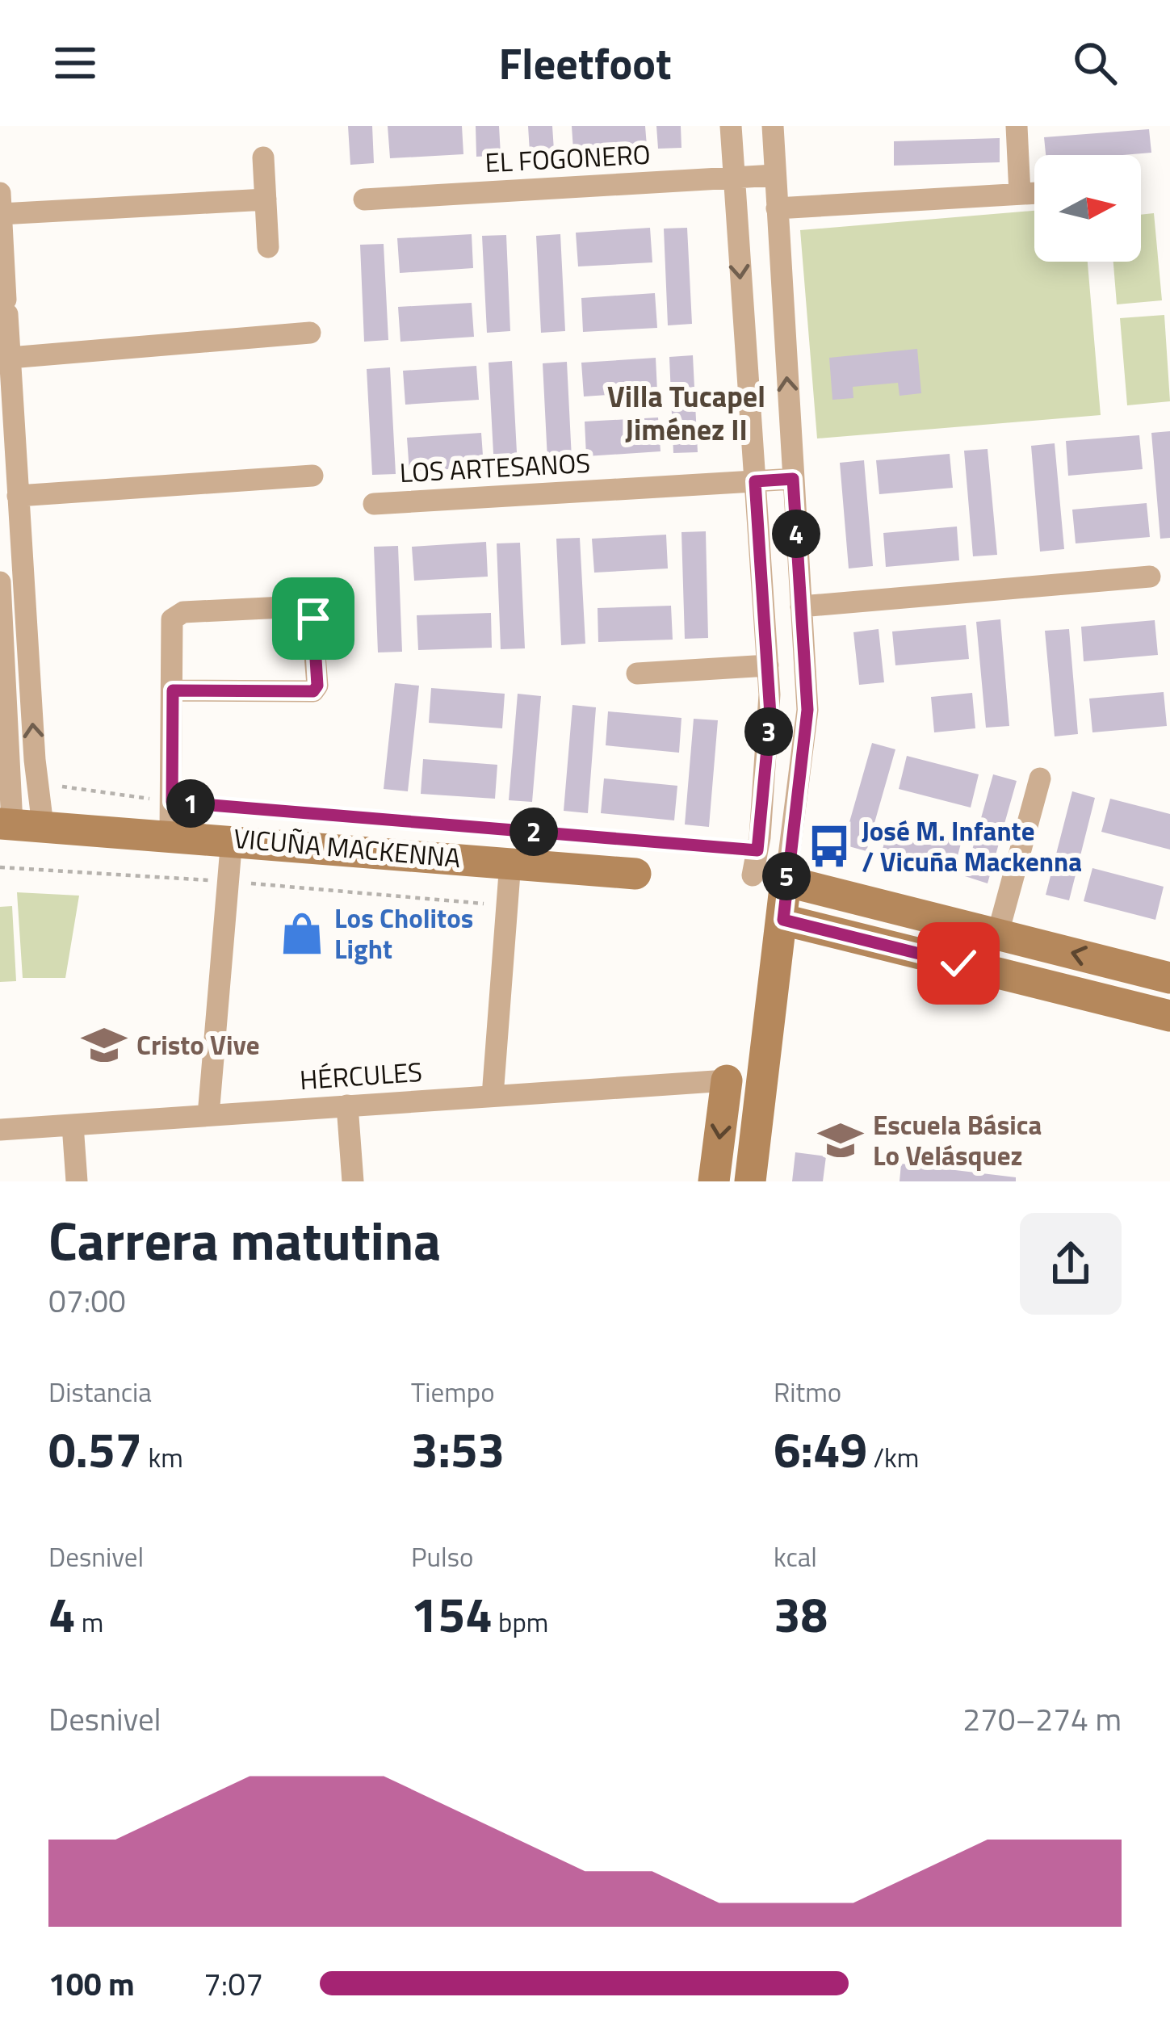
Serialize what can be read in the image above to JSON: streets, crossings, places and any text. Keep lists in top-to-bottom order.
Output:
{
  "streets": {
    "main road": ["VICUÑA MACKENNA"],
    "street": ["EL FOGONERO", "LOS ARTESANOS", "HÉRCULES"]
  },
  "districts": ["Villa Tucapel Jiménez II"],
  "places": {
    "bus stop": ["José M. Infante / Vicuña Mackenna"],
    "shop": ["Los Cholitos Light"],
    "school or university": ["Cristo Vive", "Escuela Básica Lo Velásquez"]
  },
  "north": "right",
  "page": {
    "header": "Fleetfoot",
    "pins": [
      "4",
      "3",
      "1",
      "2",
      "5"
    ],
    "heading": ["Carrera matutina", "07:00"],
    "stats": [
      ["Distancia", "0.57 km"],
      ["Tiempo", "3:53"],
      ["Ritmo", "6:49 /km"],
      ["Desnivel", "4 m"],
      ["Pulso", "154 bpm"],
      ["kcal", "38"]
    ],
    "chart": ["Desnivel", "270–274 m"],
    "list": [
      {
        "name": "100 m",
        "note": "7:07"
      }
    ]
  }
}
